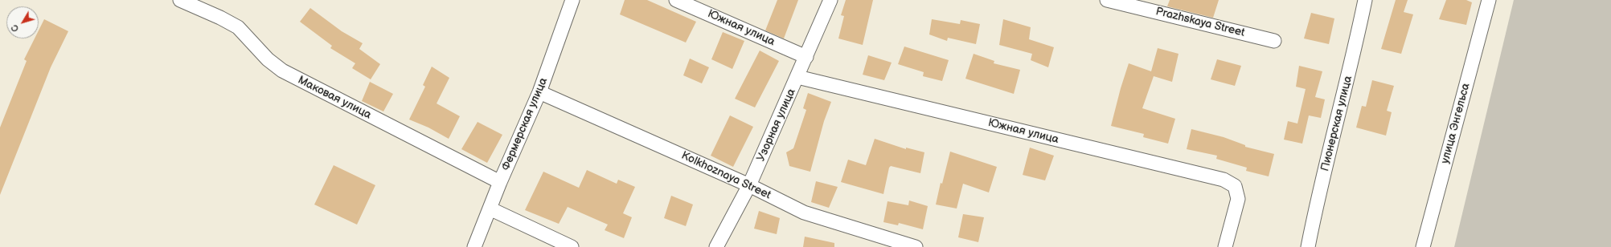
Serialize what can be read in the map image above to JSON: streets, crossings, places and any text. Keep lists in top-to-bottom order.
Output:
{
  "streets": {
    "street": [
      "Prazhskaya Street",
      "Южная улица",
      "Маковая улица",
      "Пионерская улица",
      "улица Энгельса",
      "Фермерская улица",
      "Узорная улица",
      "Kolkhoznaya Street"
    ]
  },
  "crossings": [
    ["Южная улица", "Узорная улица"],
    ["Маковая улица", "Фермерская улица"],
    ["Фермерская улица", "Kolkhoznaya Street"],
    ["Узорная улица", "Kolkhoznaya Street"]
  ],
  "north": "bottom left"
}
